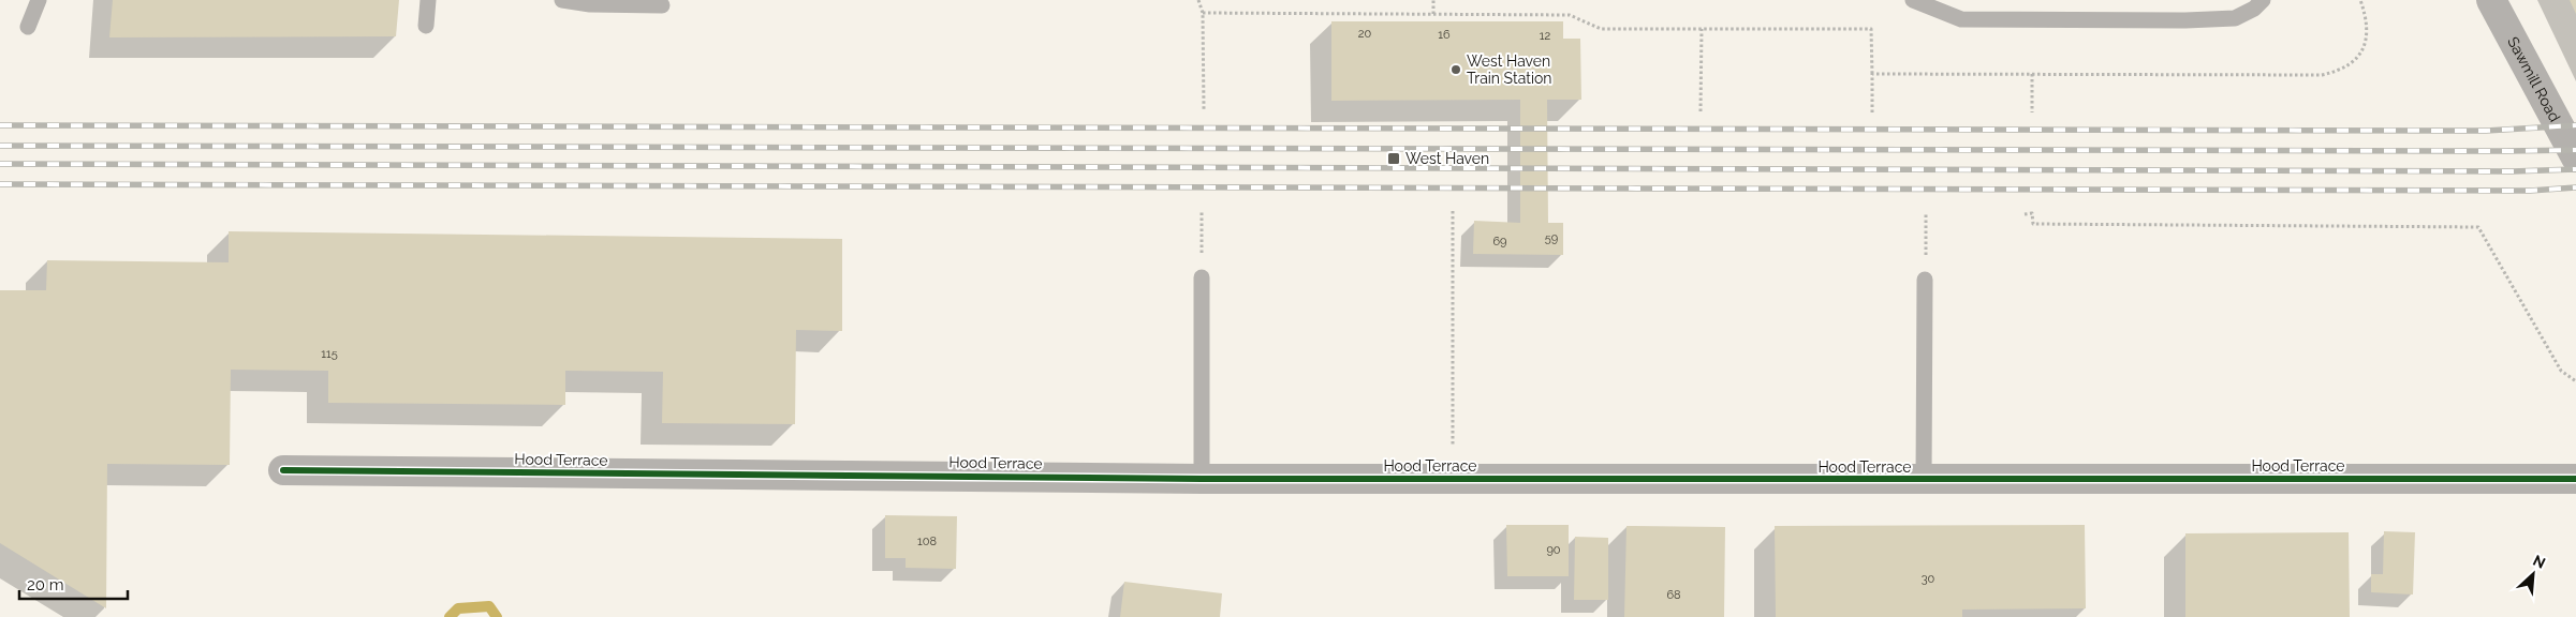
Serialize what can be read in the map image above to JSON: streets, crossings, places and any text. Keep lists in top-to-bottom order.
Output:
{
  "streets": {
    "main road": ["Sawmill Road"],
    "street": ["Hood Terrace"]
  },
  "places": {
    "other": ["West Haven Train Station"],
    "transit": ["West Haven"]
  },
  "house_numbers": [
    "20",
    "16",
    "12",
    "59",
    "69",
    "115",
    "108",
    "90",
    "30",
    "68"
  ],
  "scale_bar": "20 m",
  "north": "top right"
}
